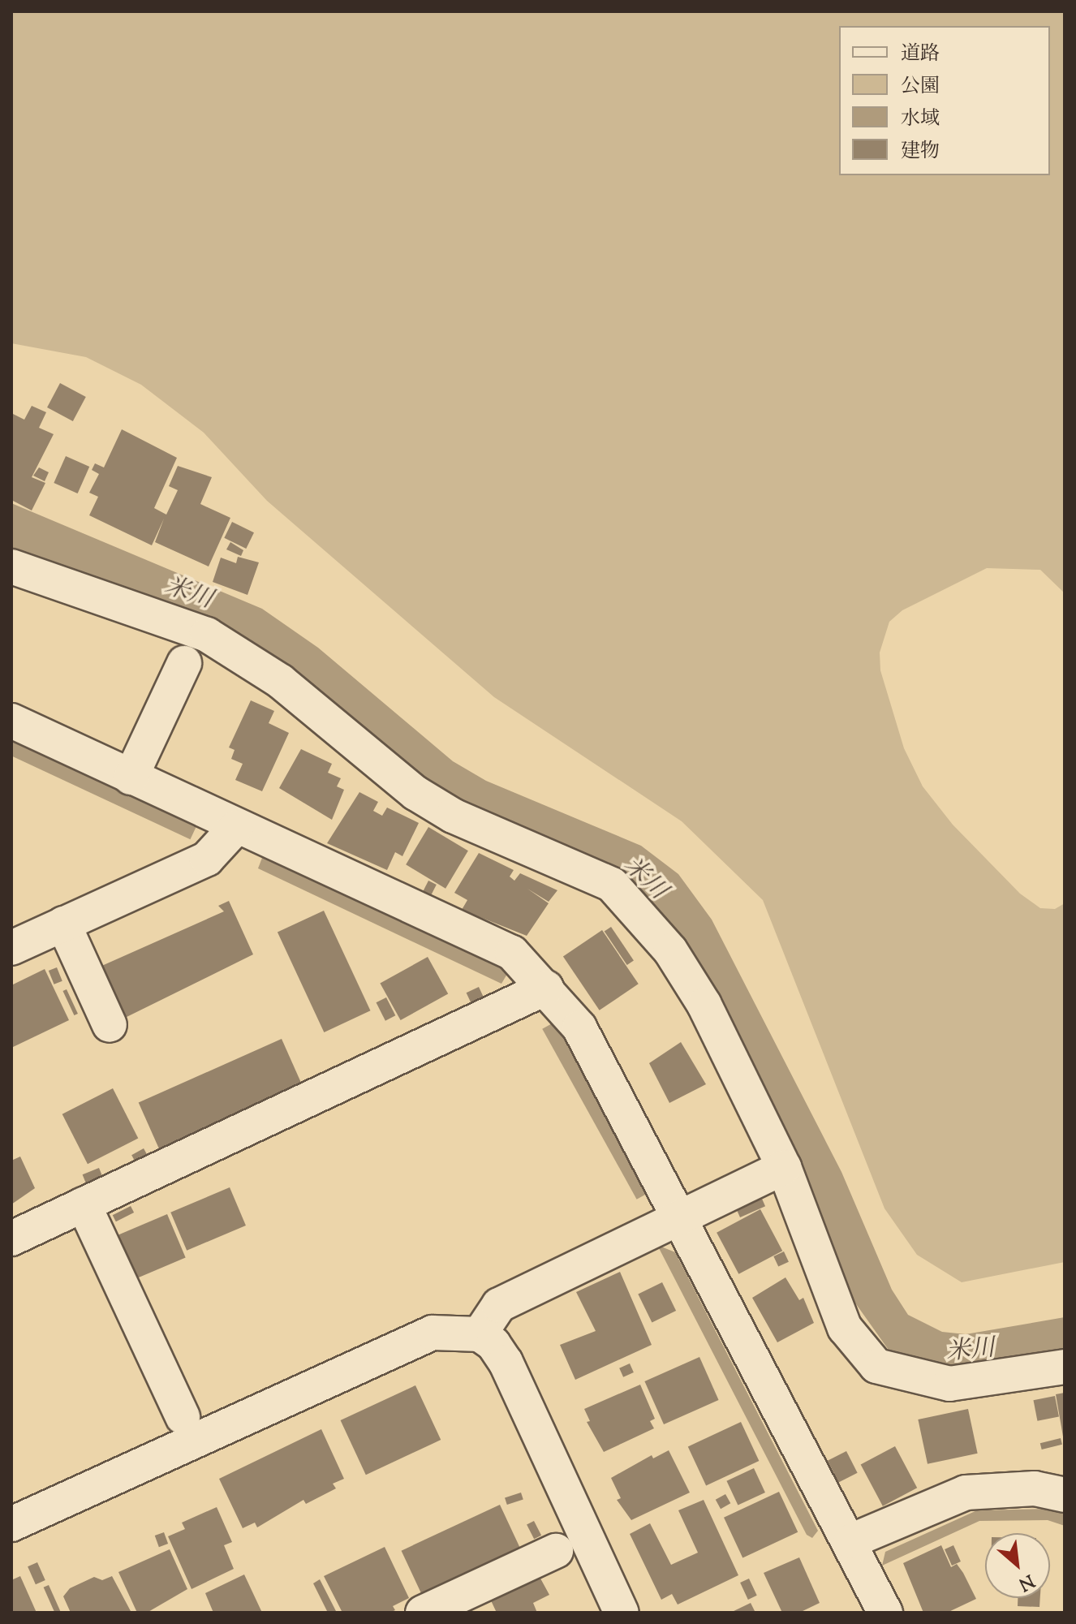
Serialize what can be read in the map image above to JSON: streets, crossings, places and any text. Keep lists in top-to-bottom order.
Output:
{
  "water": ["米川"],
  "legend": [
    "道路",
    "公園",
    "水域",
    "建物"
  ],
  "north": "bottom right"
}
